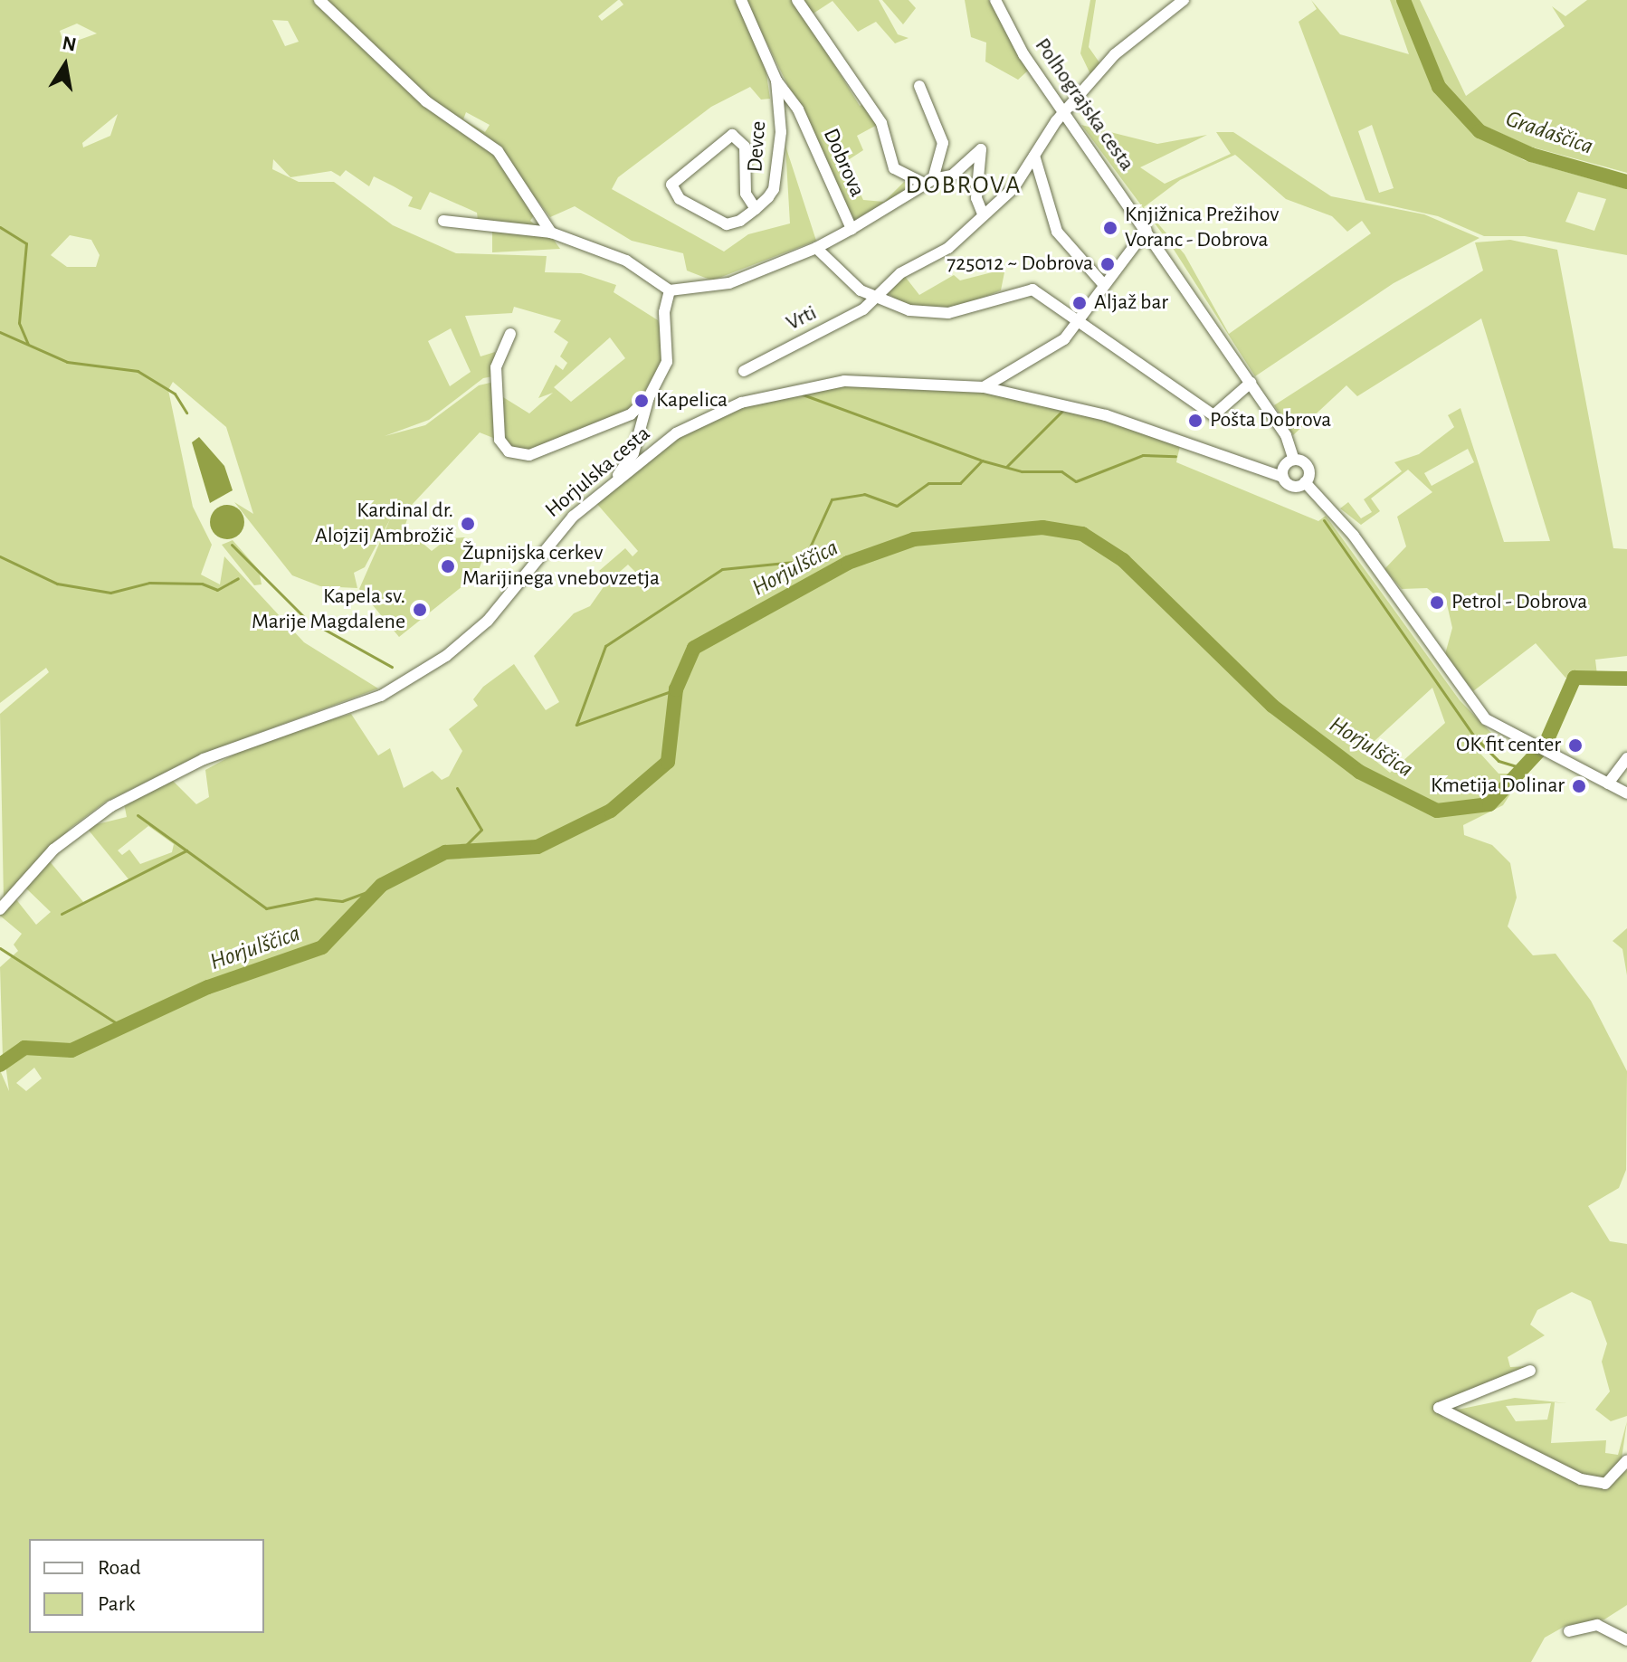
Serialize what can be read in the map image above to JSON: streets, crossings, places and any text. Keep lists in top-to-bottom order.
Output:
{
  "streets": {
    "street": [
      "Polhograjska cesta",
      "Devce",
      "Dobrova",
      "Vrti",
      "Horjulska cesta"
    ]
  },
  "crossings": [
    ["Polhograjska cesta", "Horjulska cesta"],
    ["Devce", "Dobrova"]
  ],
  "districts": ["DOBROVA"],
  "water": ["Gradaščica", "Horjulščica"],
  "places": [
    "Knjižnica Prežihov Voranc - Dobrova",
    "725012 ~ Dobrova",
    "Aljaž bar",
    "Kapelica",
    "Pošta Dobrova",
    "Kardinal dr. Alojzij Ambrožič",
    "Župnijska cerkev Marijinega vnebovzetja",
    "Petrol - Dobrova",
    "Kapela sv. Marije Magdalene",
    "OK fit center",
    "Kmetija Dolinar"
  ],
  "legend": ["Road", "Park"],
  "north": "top"
}
